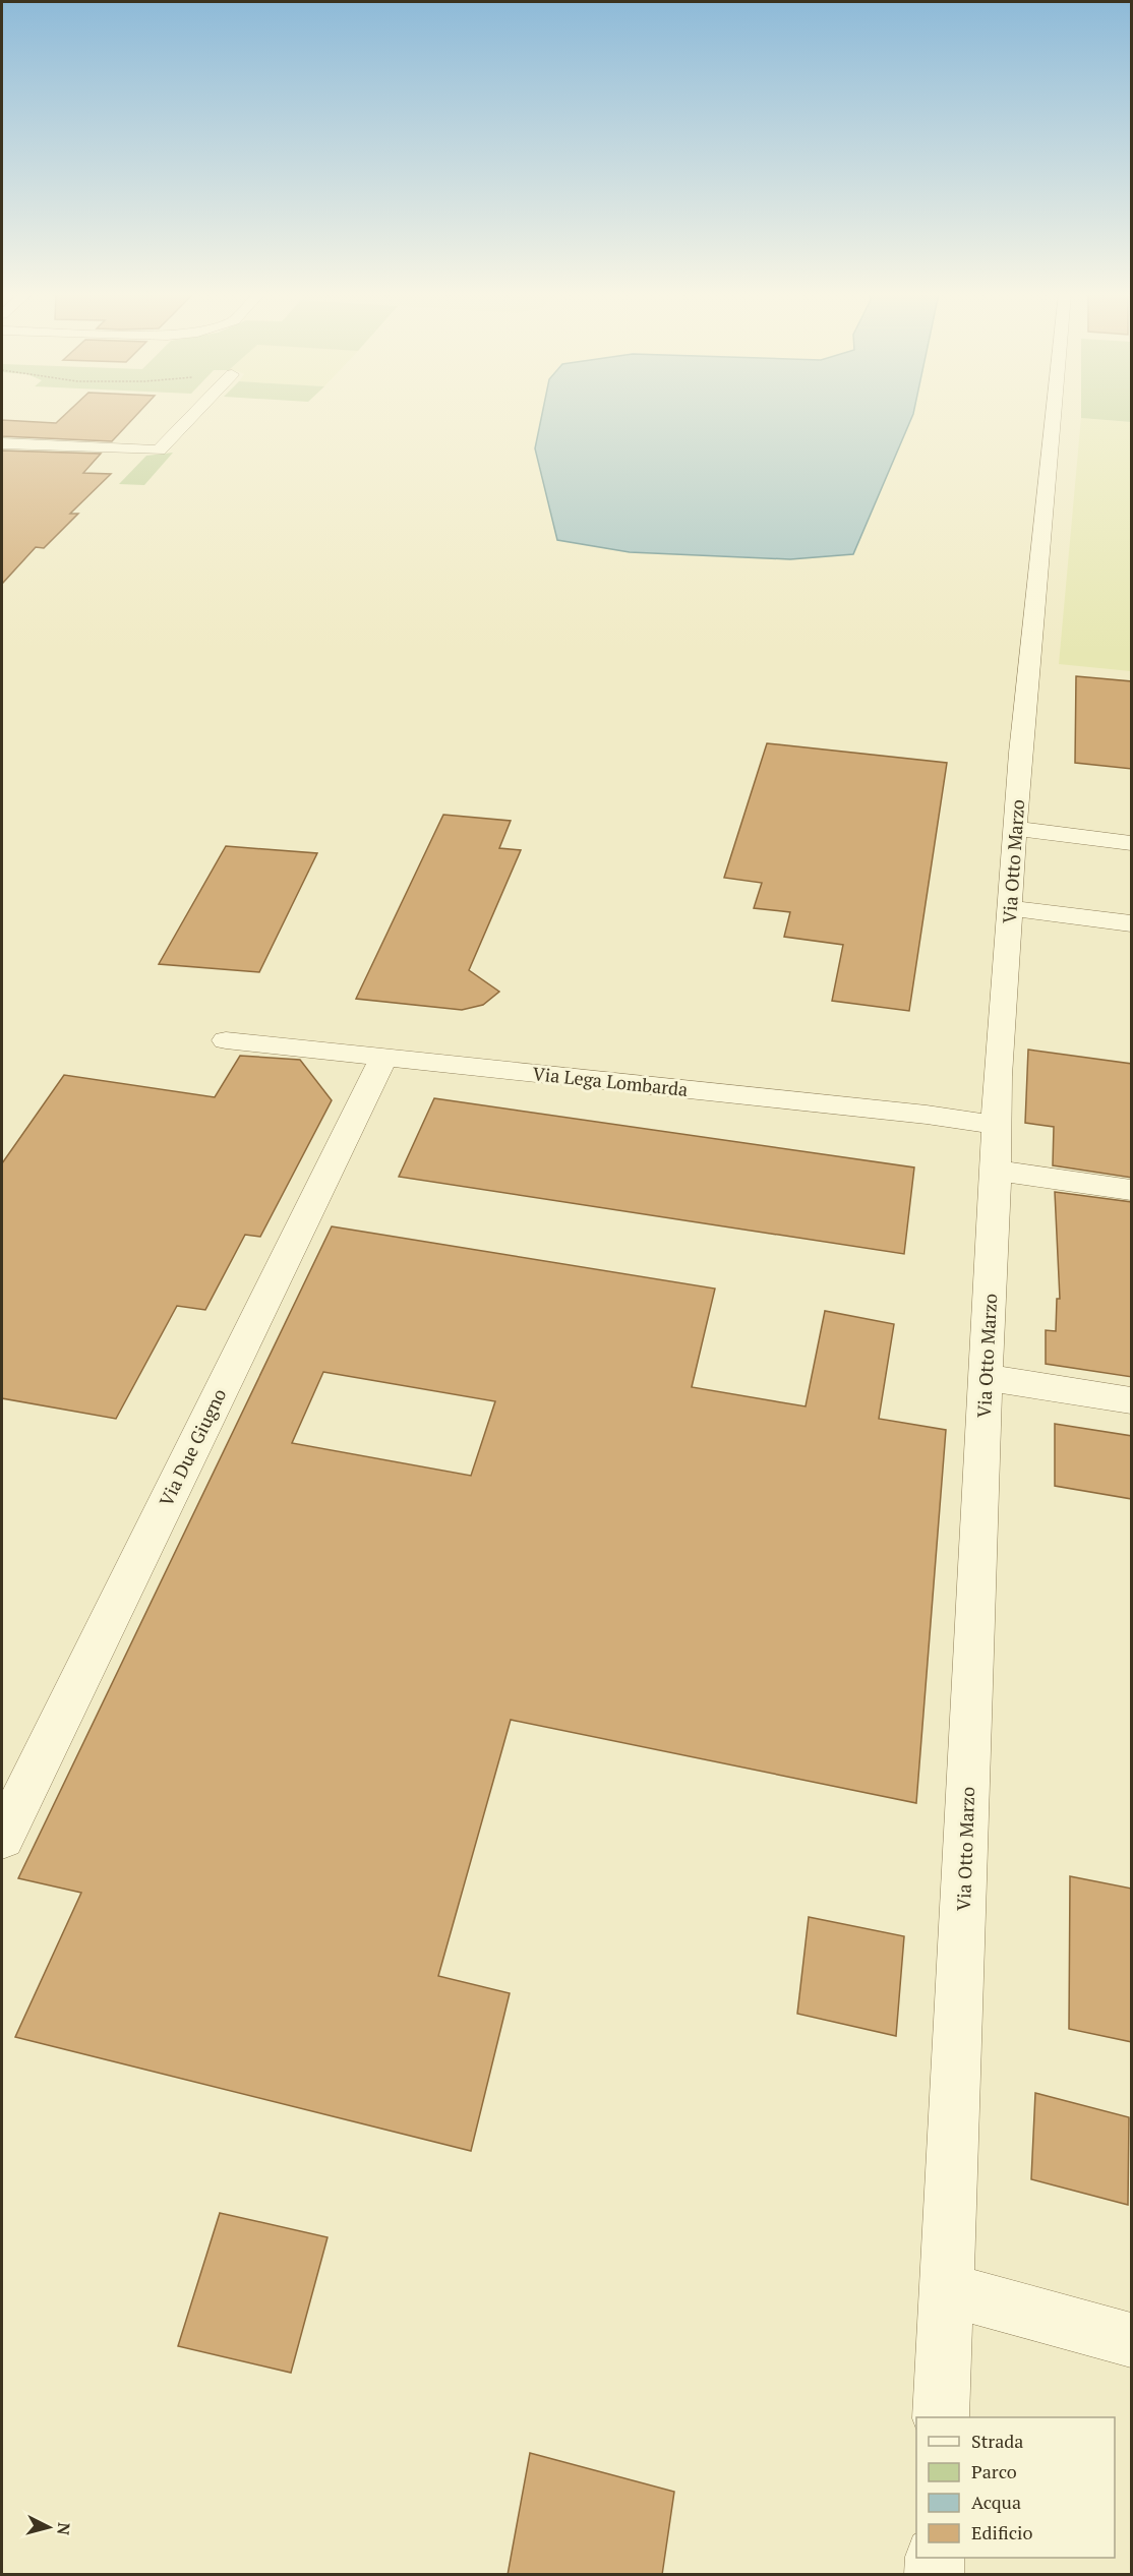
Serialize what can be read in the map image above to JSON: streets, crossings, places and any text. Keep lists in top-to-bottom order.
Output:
{
  "streets": {
    "street": ["Via Otto Marzo", "Via Lega Lombarda", "Via Due Giugno"]
  },
  "crossings": [
    ["Via Otto Marzo", "Via Lega Lombarda"],
    ["Via Lega Lombarda", "Via Due Giugno"]
  ],
  "legend": [
    "Strada",
    "Parco",
    "Acqua",
    "Edificio"
  ],
  "north": "right"
}
